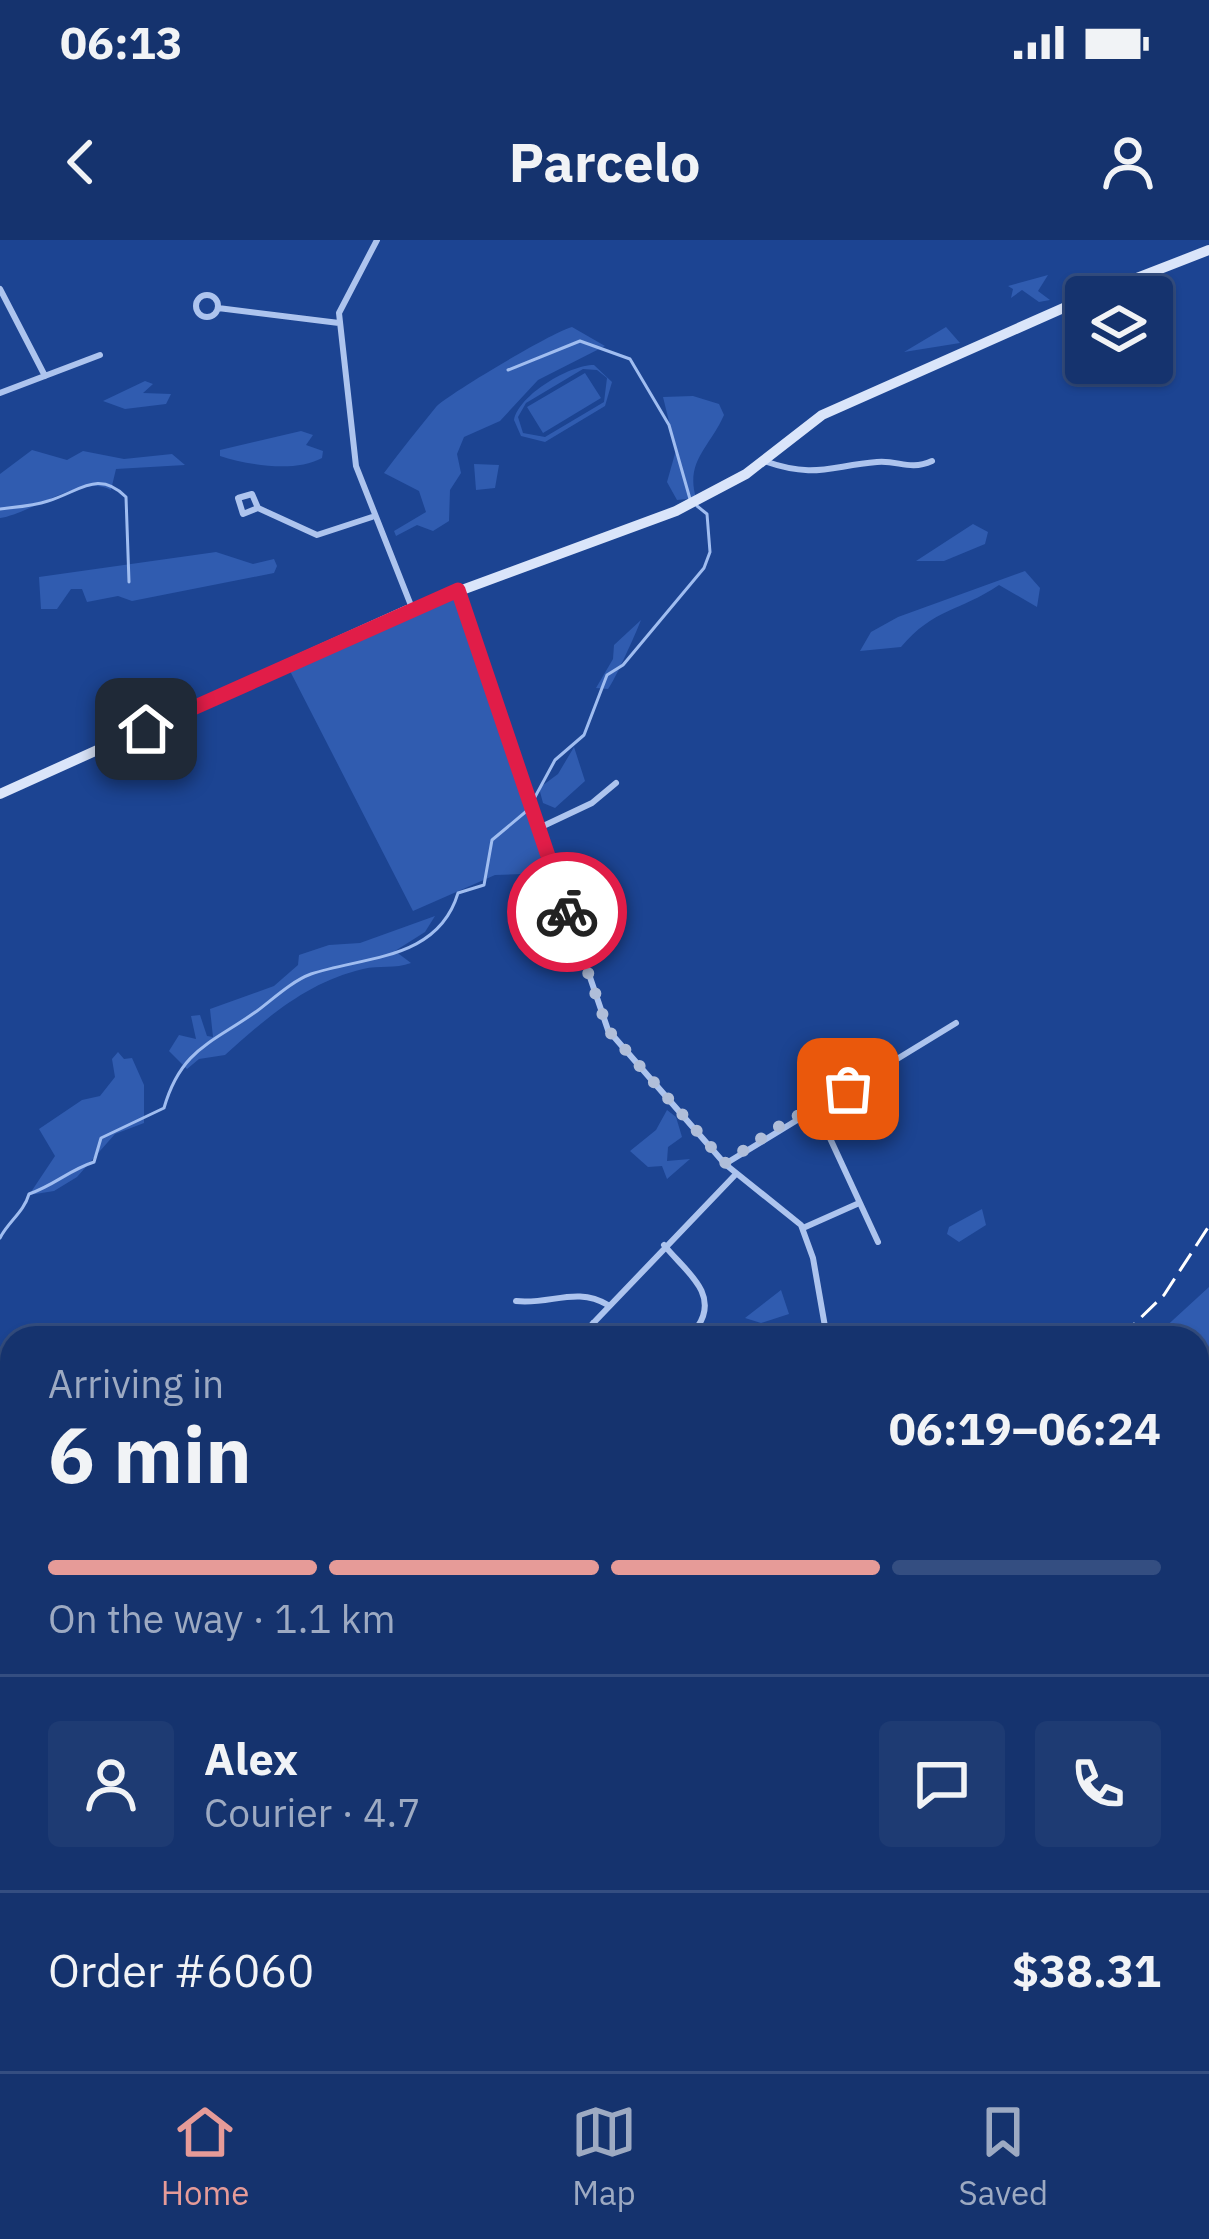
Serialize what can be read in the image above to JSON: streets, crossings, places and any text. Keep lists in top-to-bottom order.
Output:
{
  "page": {
    "status": "06:13",
    "header": "Parcelo",
    "heading": ["6 min", "Arriving in", "06:19–06:24"],
    "panel": [
      "Alex",
      "Courier · 4.7",
      "Order #6060",
      "$38.31"
    ],
    "bar": "On the way · 1.1 km",
    "tabs": ["Home", "Map", "Saved"]
  }
}
